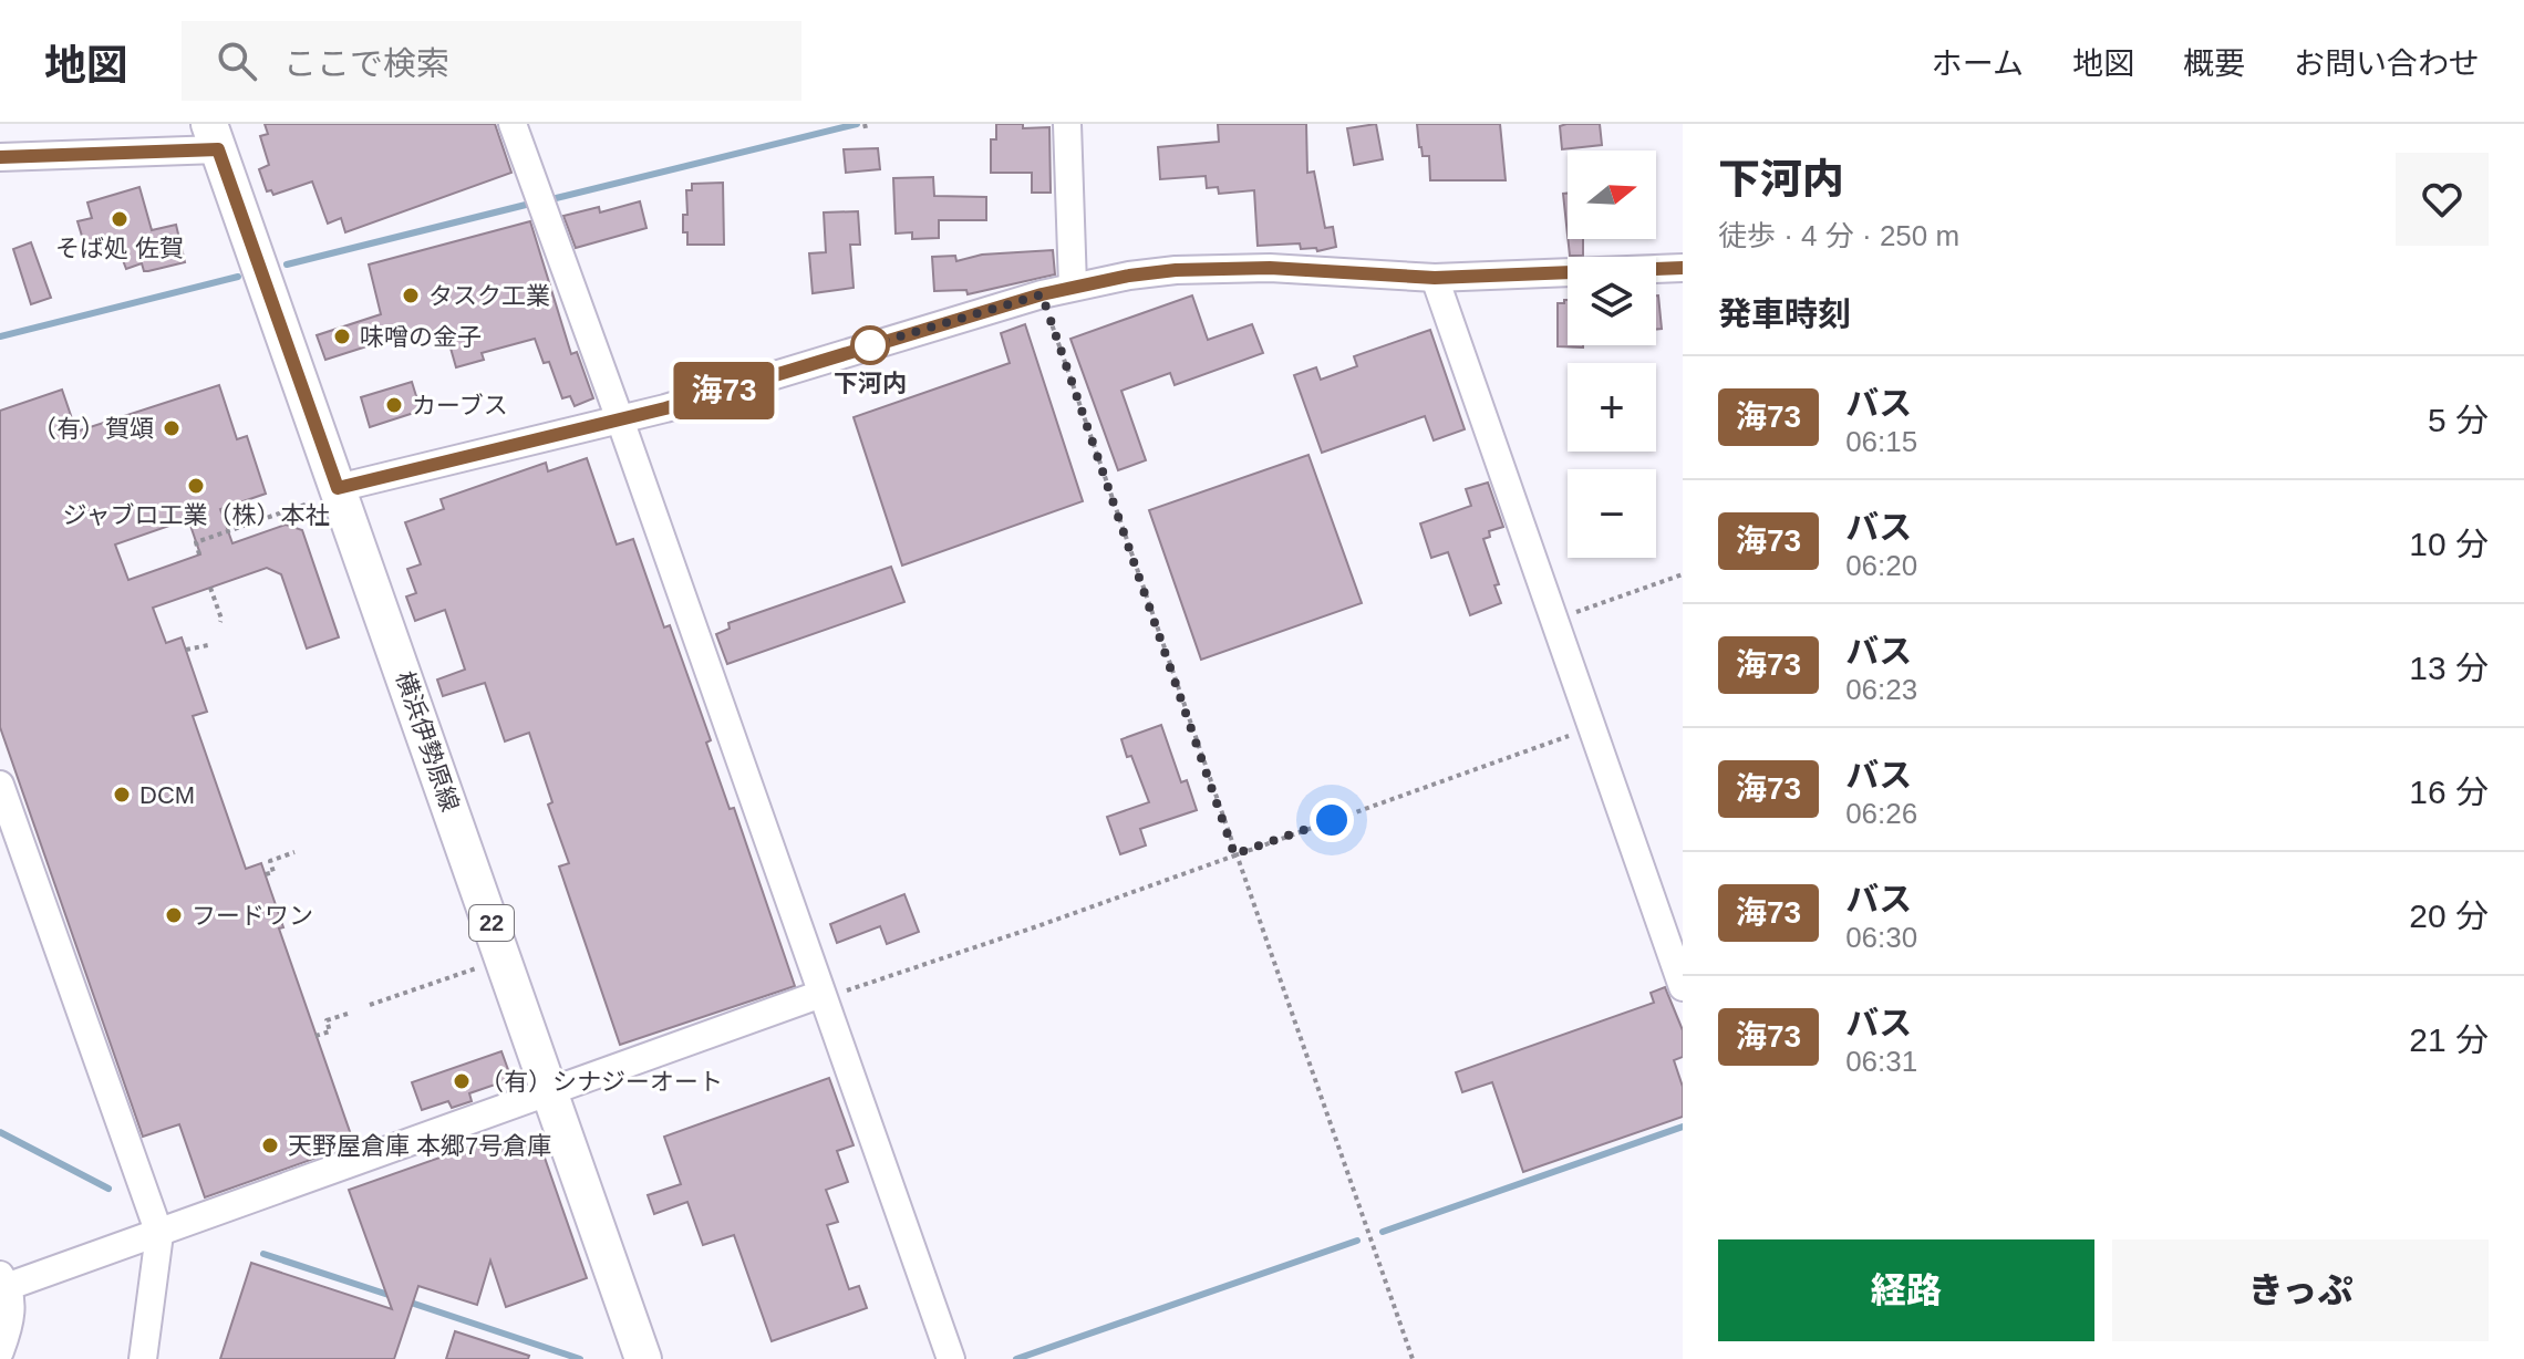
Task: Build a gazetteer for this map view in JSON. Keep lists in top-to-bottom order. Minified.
{"streets":{"main road":["横浜伊勢原線","22"]},"places":["そば処 佐賀","タスク工業","味噌の金子","下河内","カーブス","（有）賀頌","ジャブロ工業（株）本社","DCM","フードワン","（有）シナジーオート","天野屋倉庫 本郷7号倉庫"],"lines":["bus line 海73"],"north":"right","page":{"header":"地図","search":"ここで検索","nav":["ホーム","地図","概要","お問い合わせ"],"on_map":"海73","heading":[["下河内","徒歩 · 4 分 · 250 m"],"発車時刻"],"map_buttons":["+","−"],"list":[{"mark":"海73","name":"バス","note":"06:15","value":"5 分"},{"mark":"海73","name":"バス","note":"06:20","value":"10 分"},{"mark":"海73","name":"バス","note":"06:23","value":"13 分"},{"mark":"海73","name":"バス","note":"06:26","value":"16 分"},{"mark":"海73","name":"バス","note":"06:30","value":"20 分"},{"mark":"海73","name":"バス","note":"06:31","value":"21 分"}],"buttons":["経路","きっぷ"]}}
